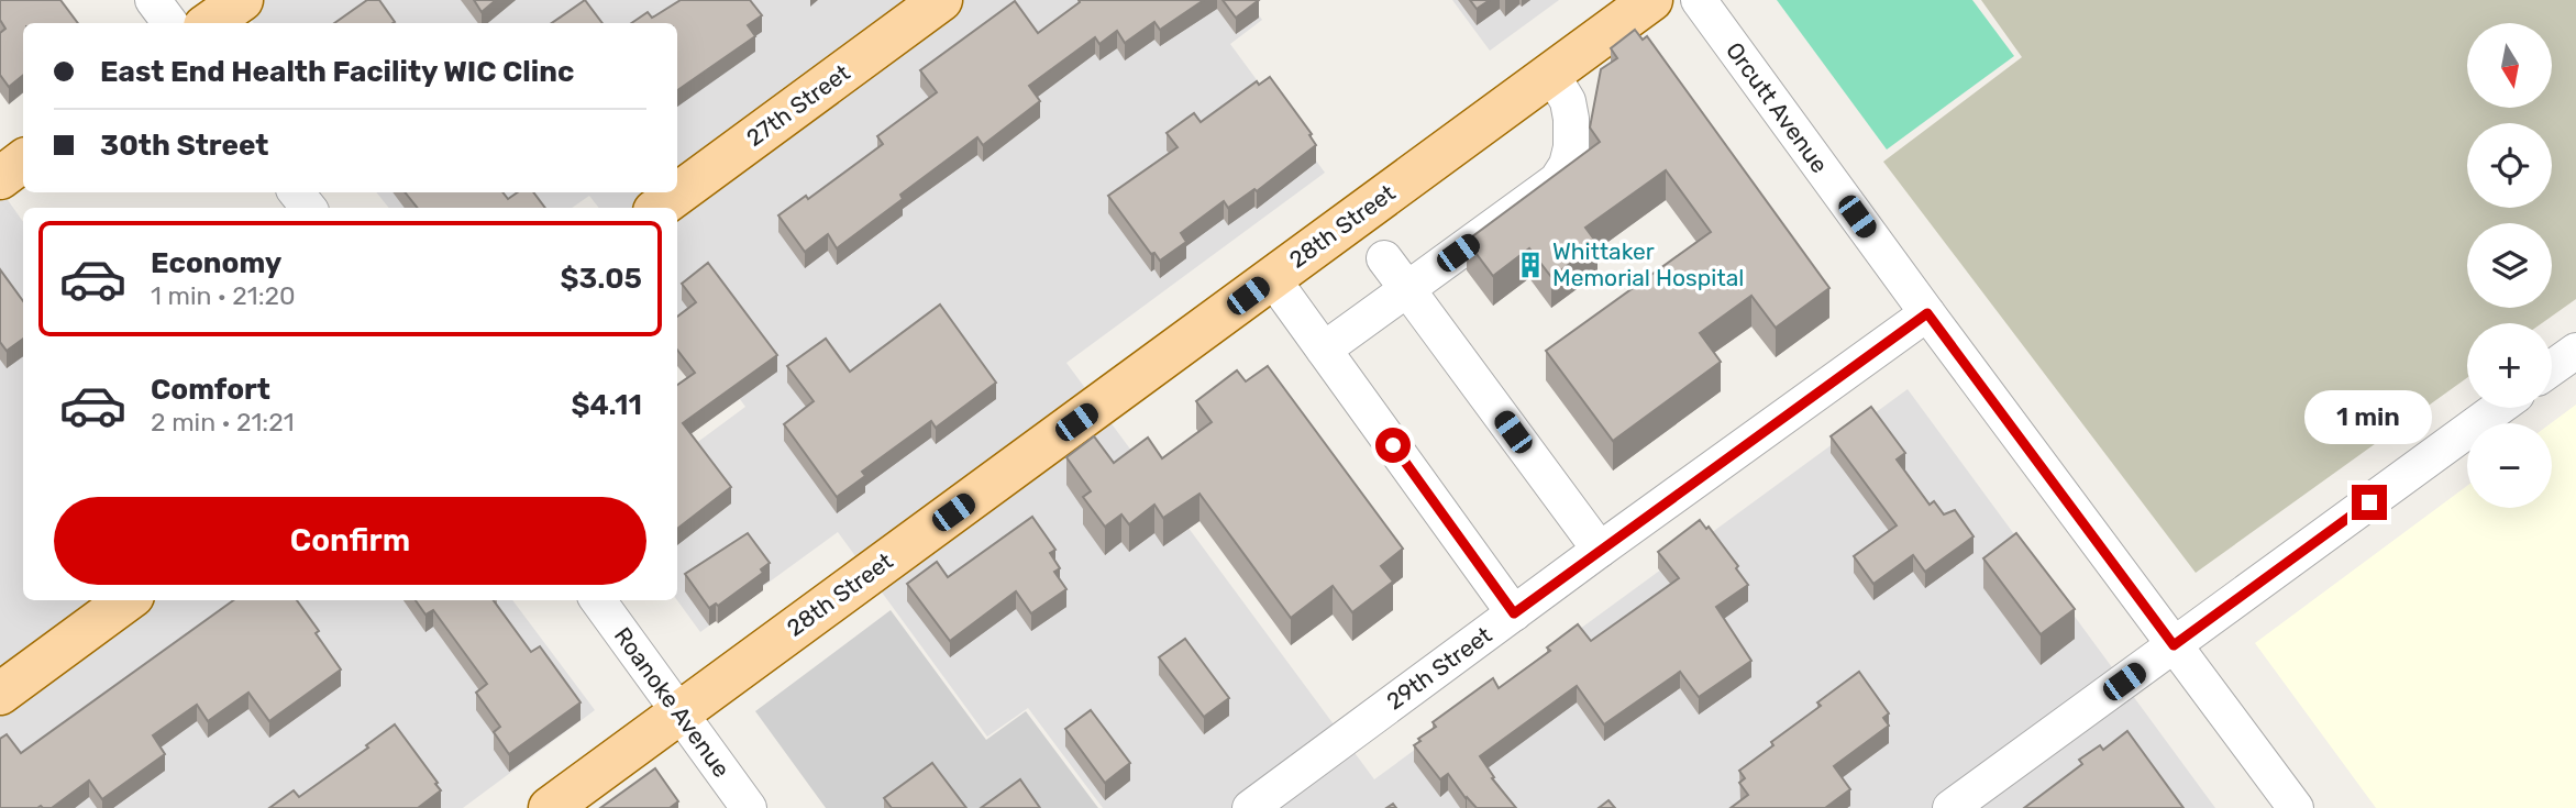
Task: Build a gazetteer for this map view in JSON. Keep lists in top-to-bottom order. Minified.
{"streets":{"main road":["27th Street","28th Street"],"street":["Orcutt Avenue","29th Street","Roanoke Avenue"]},"crossings":[["Orcutt Avenue","29th Street"],["28th Street","Roanoke Avenue"]],"places":{"building":["Whittaker Memorial Hospital"]},"north":"bottom","page":{"map_buttons":["+","−"],"banner":["East End Health Facility WIC Clinc","30th Street"],"list":[{"name":"Economy","note":"1 min · 21:20","value":"$3.05"},{"name":"Comfort","note":"2 min · 21:21","value":"$4.11"}],"bubble":"1 min","buttons":"Confirm"}}
